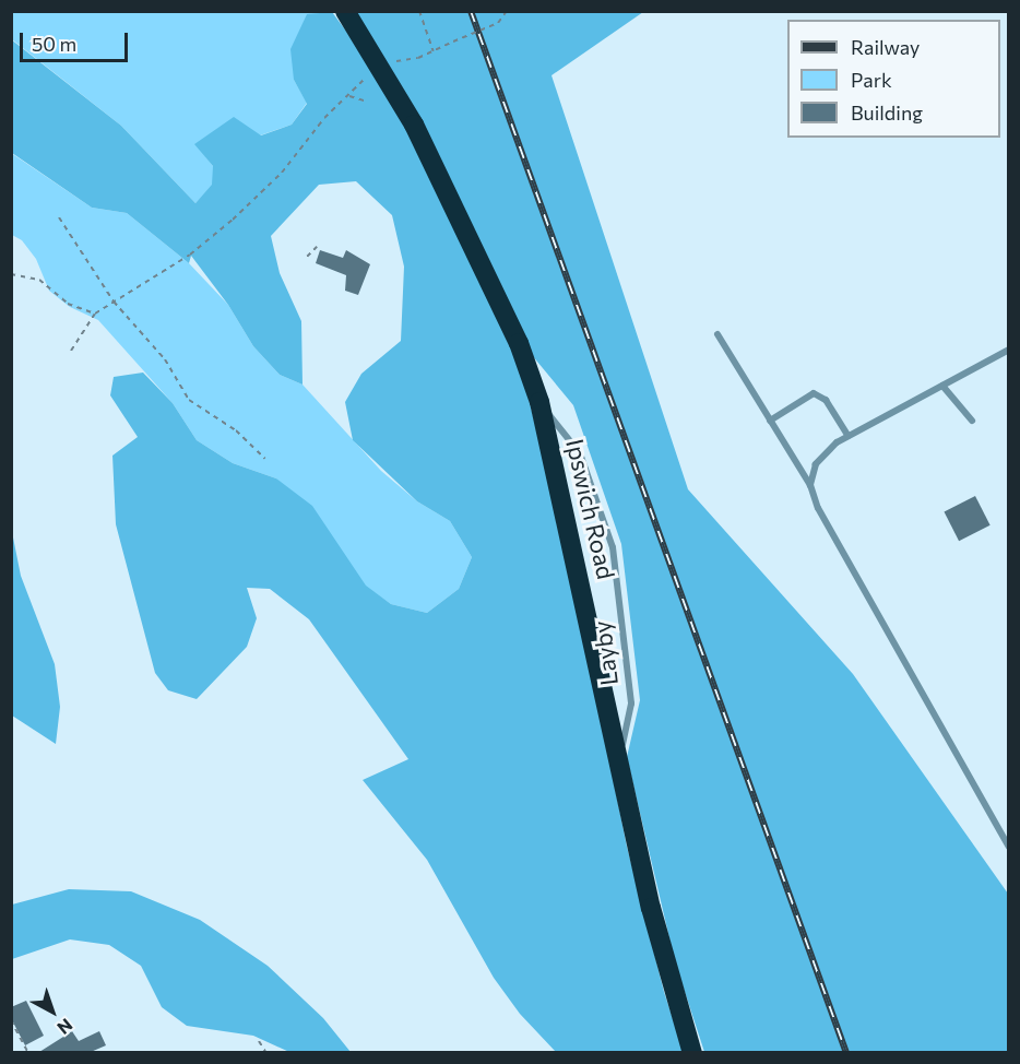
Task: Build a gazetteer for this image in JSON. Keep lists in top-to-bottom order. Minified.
{"streets":{"highway":["Ipswich Road"],"lane":["Layby"]},"crossings":[["Ipswich Road","Layby"]],"legend":["Railway","Park","Building"],"scale_bar":"50 m","north":"bottom right"}
